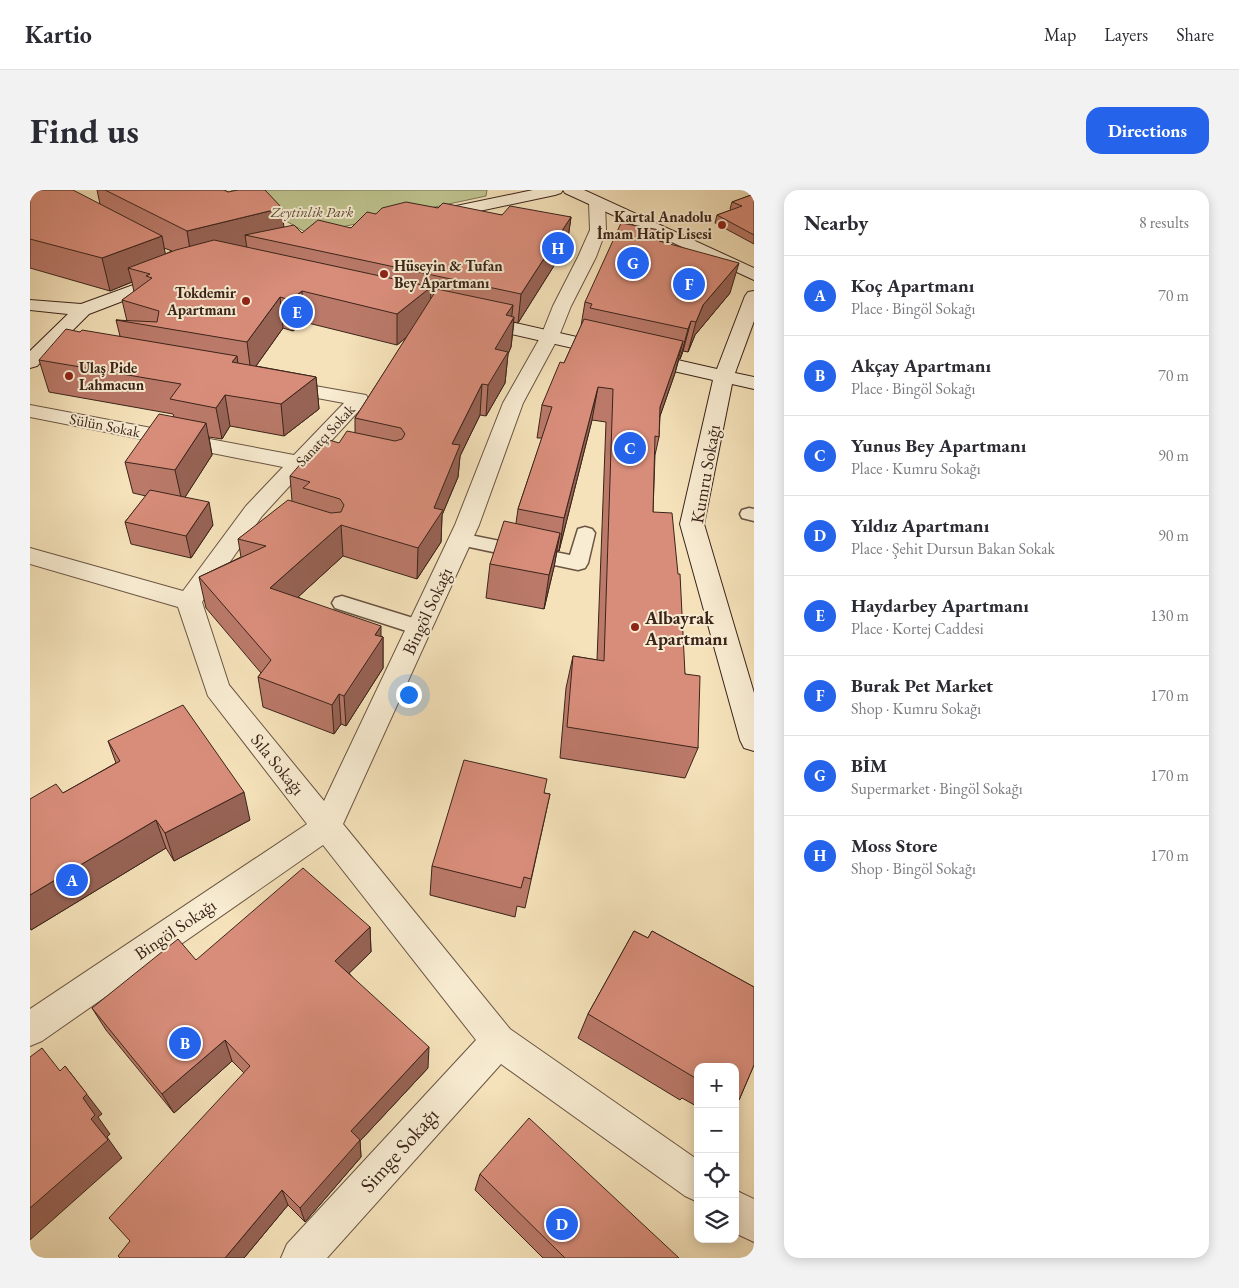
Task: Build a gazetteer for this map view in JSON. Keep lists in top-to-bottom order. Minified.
{"streets":{"street":["Sülün Sokak","Sanatçı Sokak","Kumru Sokağı","Bingöl Sokağı","Sıla Sokağı","Simge Sokağı"]},"crossings":[["Sülün Sokak","Sanatçı Sokak"],["Sanatçı Sokak","Sıla Sokağı"],["Bingöl Sokağı","Sıla Sokağı"],["Sıla Sokağı","Simge Sokağı"]],"parks":["Zeytinlik Park"],"places":["Kartal Anadolu İmam Hatip Lisesi","Hüseyin & Tufan Bey Apartmanı","Tokdemir Apartmanı","Ulaş Pide Lahmacun","Albayrak Apartmanı"],"page":{"header":"Kartio","nav":["Map","Layers","Share"],"buttons":"Directions","title":"Find us","heading":["Nearby","8 results"],"pins":["H","G","F","E","C","A","B","D"],"list":[{"mark":"A","name":"Koç Apartmanı","note":"Place · Bingöl Sokağı","value":"70 m"},{"mark":"B","name":"Akçay Apartmanı","note":"Place · Bingöl Sokağı","value":"70 m"},{"mark":"C","name":"Yunus Bey Apartmanı","note":"Place · Kumru Sokağı","value":"90 m"},{"mark":"D","name":"Yıldız Apartmanı","note":"Place · Şehit Dursun Bakan Sokak","value":"90 m"},{"mark":"E","name":"Haydarbey Apartmanı","note":"Place · Kortej Caddesi","value":"130 m"},{"mark":"F","name":"Burak Pet Market","note":"Shop · Kumru Sokağı","value":"170 m"},{"mark":"G","name":"BİM","note":"Supermarket · Bingöl Sokağı","value":"170 m"},{"mark":"H","name":"Moss Store","note":"Shop · Bingöl Sokağı","value":"170 m"}],"map_buttons":["+","−"]}}
